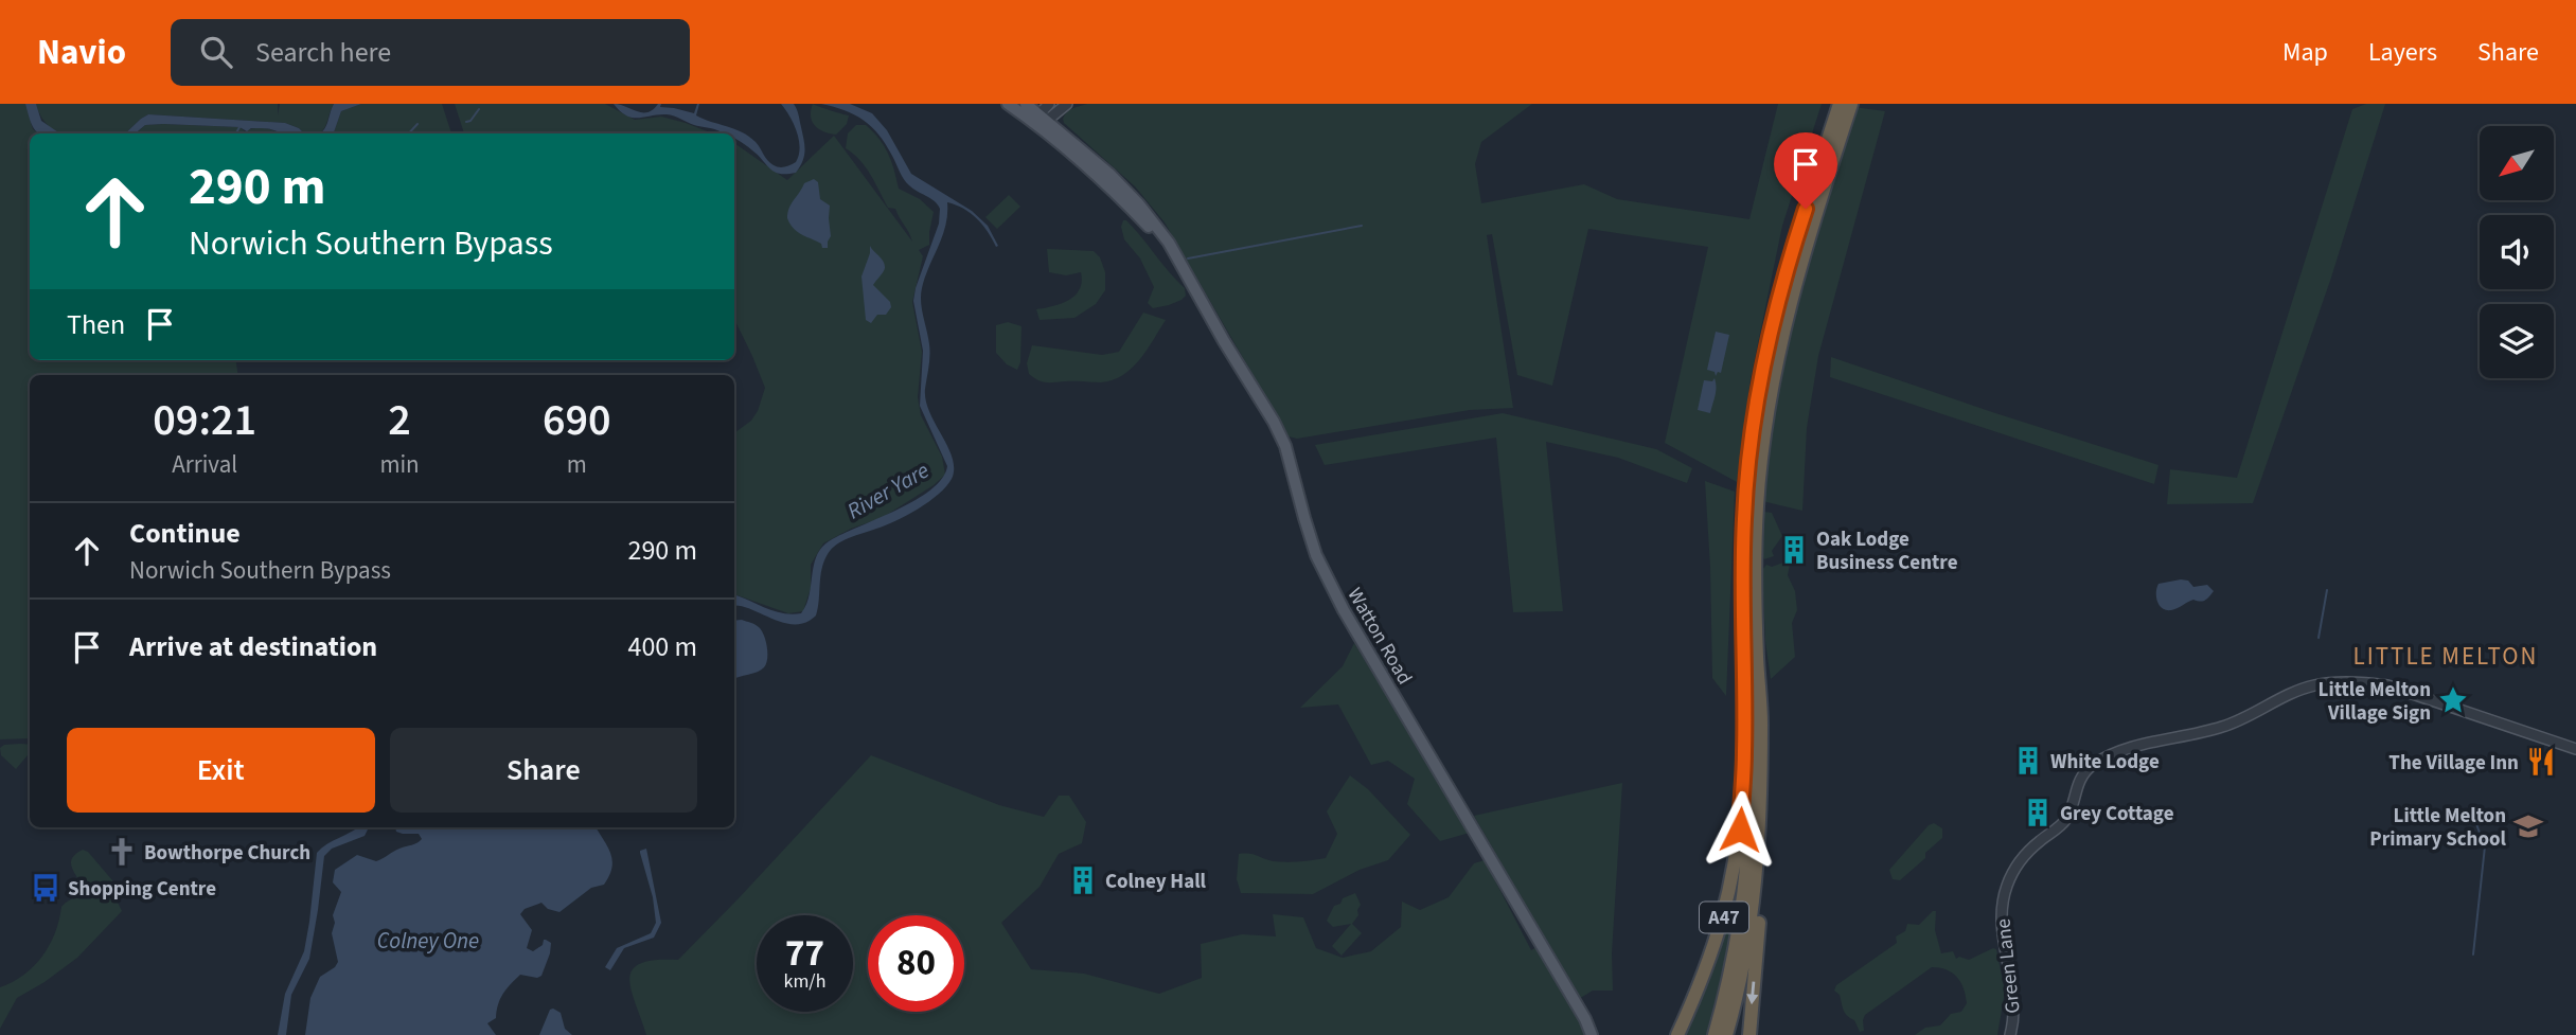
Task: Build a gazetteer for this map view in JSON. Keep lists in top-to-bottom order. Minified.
{"streets":{"highway":["A47"],"main road":["Watton Road"],"street":["Green Lane"]},"districts":["LITTLE MELTON"],"water":["River Yare","Colney One"],"places":{"building":["Oak Lodge Business Centre","White Lodge","Grey Cottage","Colney Hall"],"place":["Little Melton Village Sign"],"restaurant":["The Village Inn"],"school or university":["Little Melton Primary School"],"church":["Bowthorpe Church"],"bus stop":["Shopping Centre"]},"north":"bottom left","page":{"header":"Navio","search":"Search here","nav":["Map","Layers","Share"],"turn":["290 m","Norwich Southern Bypass"],"then":"Then","eta":["09:21","Arrival","2","min","690","m"],"list":[{"name":"Continue","note":"Norwich Southern Bypass","value":"290 m"},{"name":"Arrive at destination","value":"400 m"}],"buttons":["Exit","Share"],"speed":"77 km/h","limit":"80"}}
